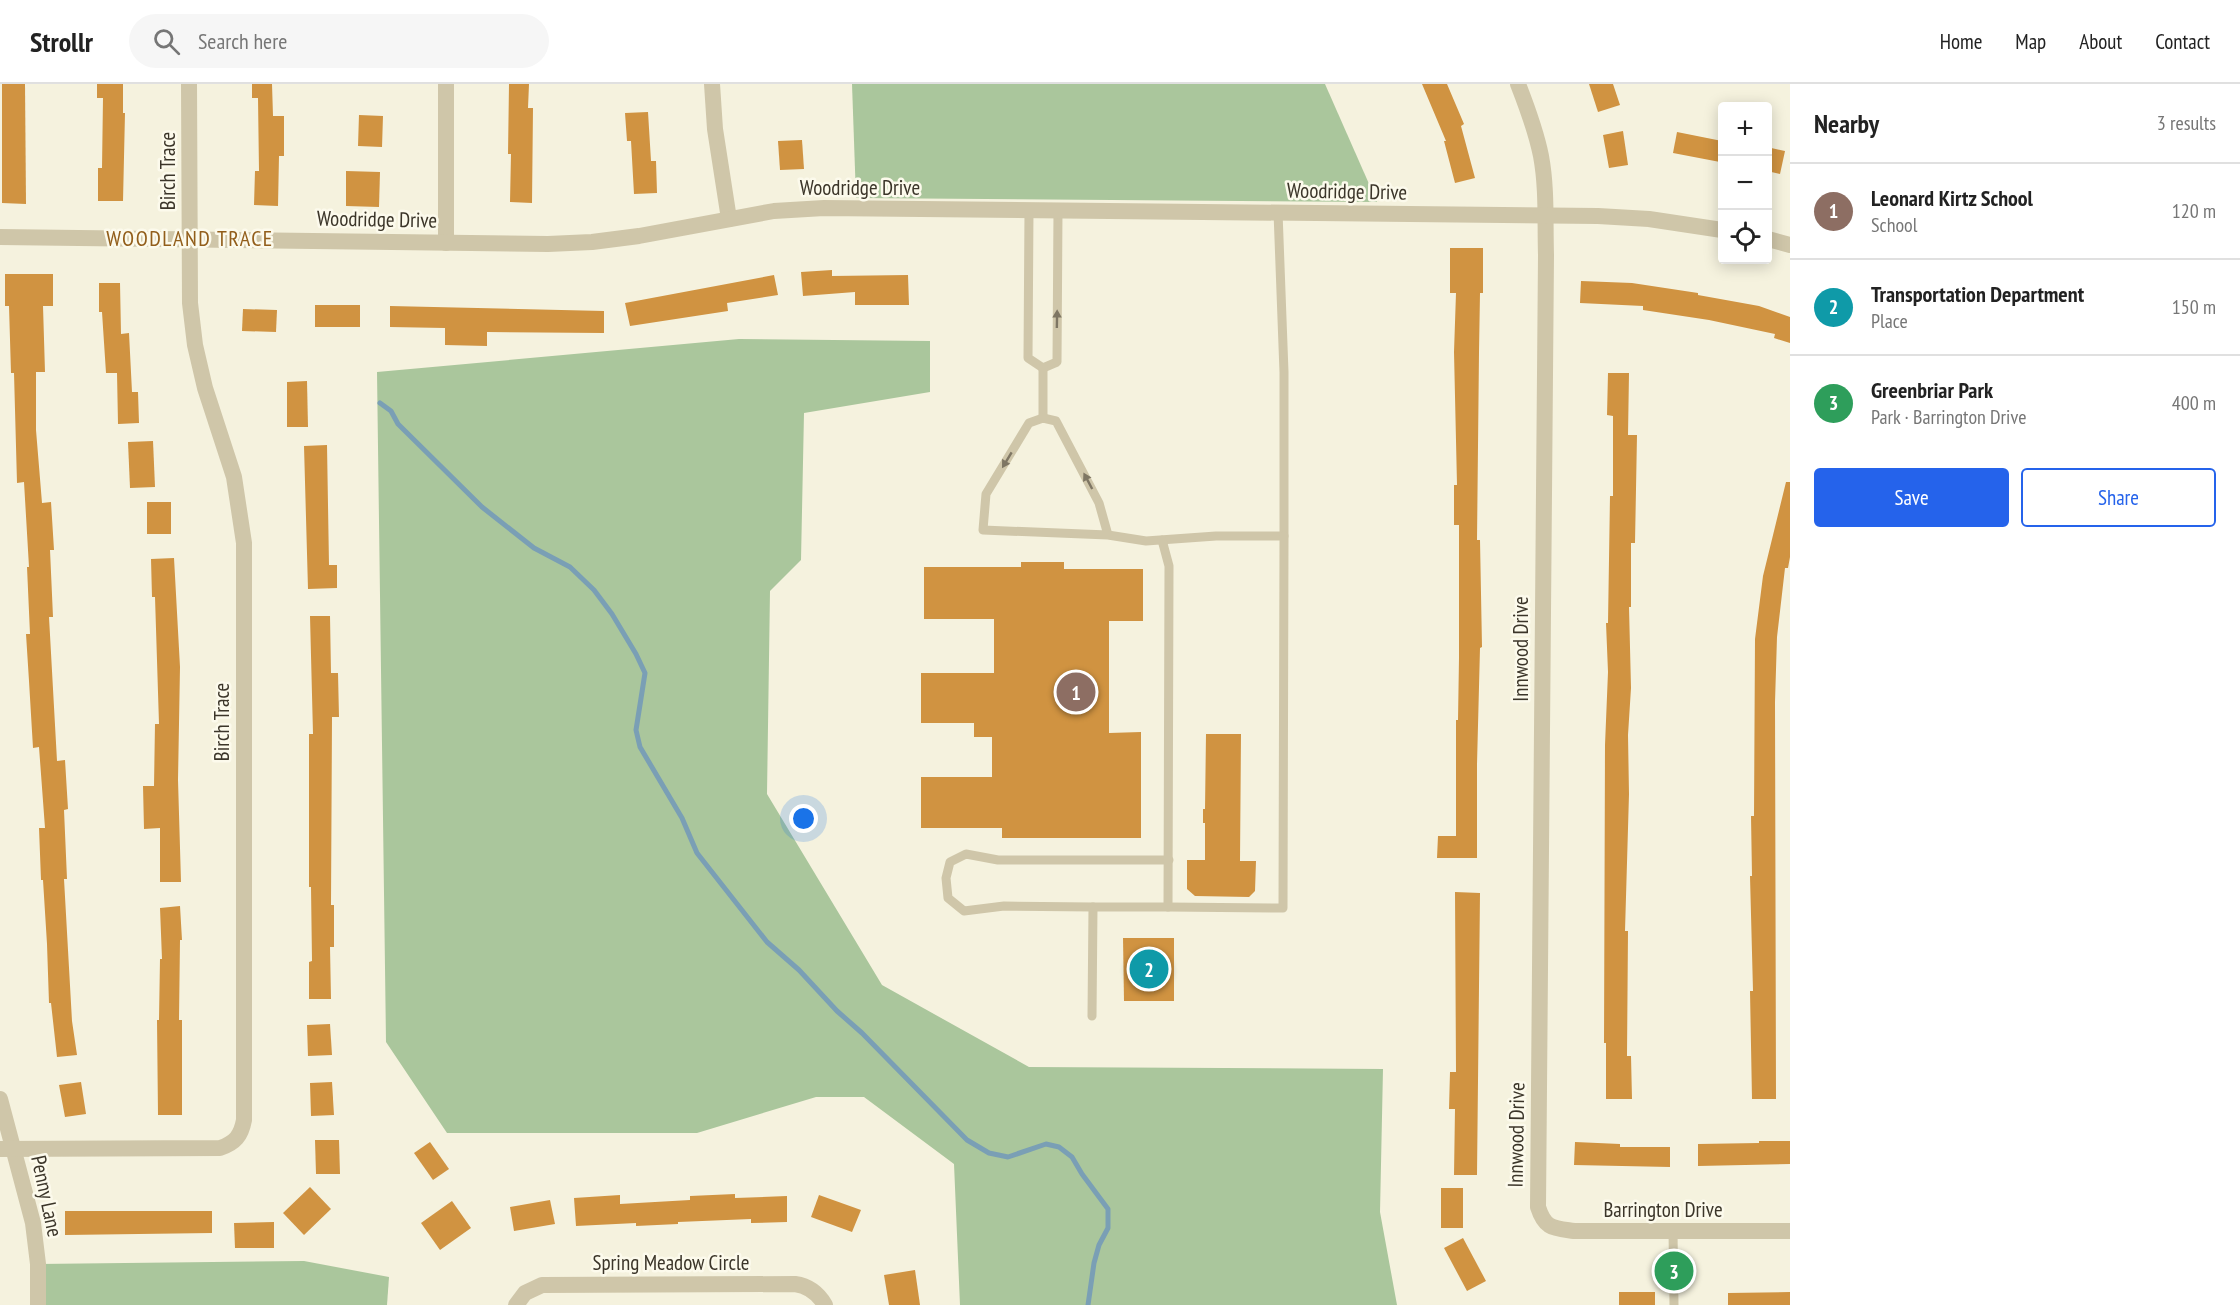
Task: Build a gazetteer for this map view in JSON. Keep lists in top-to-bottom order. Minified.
{"streets":{"street":["Birch Trace","Woodridge Drive","Innwood Drive","Penny Lane","Barrington Drive","Spring Meadow Circle"]},"crossings":[["Birch Trace","Woodridge Drive"],["Birch Trace","Penny Lane"],["Woodridge Drive","Innwood Drive"],["Innwood Drive","Barrington Drive"]],"districts":["WOODLAND TRACE"],"page":{"header":"Strollr","search":"Search here","nav":["Home","Map","About","Contact"],"heading":["Nearby","3 results"],"map_buttons":["+","−"],"list":[{"mark":"1","name":"Leonard Kirtz School","note":"School","value":"120 m"},{"mark":"2","name":"Transportation Department","note":"Place","value":"150 m"},{"mark":"3","name":"Greenbriar Park","note":"Park · Barrington Drive","value":"400 m"}],"buttons":["Save","Share"],"pins":["1","2","3"]}}
